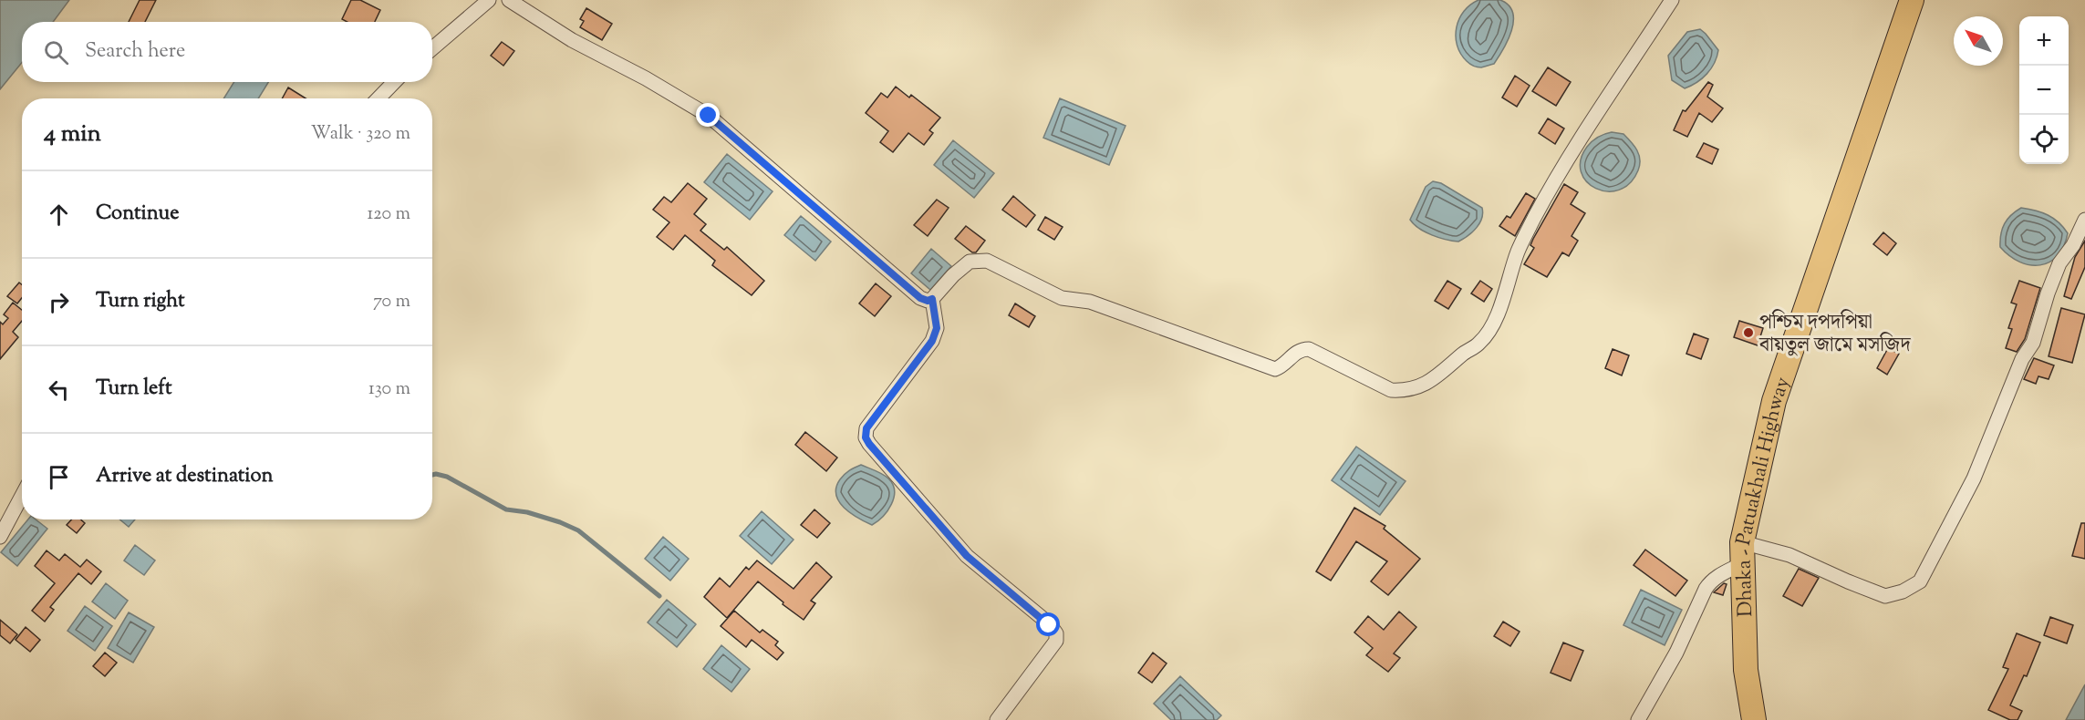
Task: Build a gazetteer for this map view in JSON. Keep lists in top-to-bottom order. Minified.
{"streets":{"highway":["Dhaka - Patuakhali Highway"]},"places":["পশ্চিম দপদপিয়া বায়তুল জামে মসজিদ"],"north":"top left","page":{"map_buttons":["+","−"],"search":"Search here","heading":["4 min","Walk · 320 m"],"list":[["Continue","120 m"],["Turn right","70 m"],["Turn left","130 m"],"Arrive at destination"]}}
